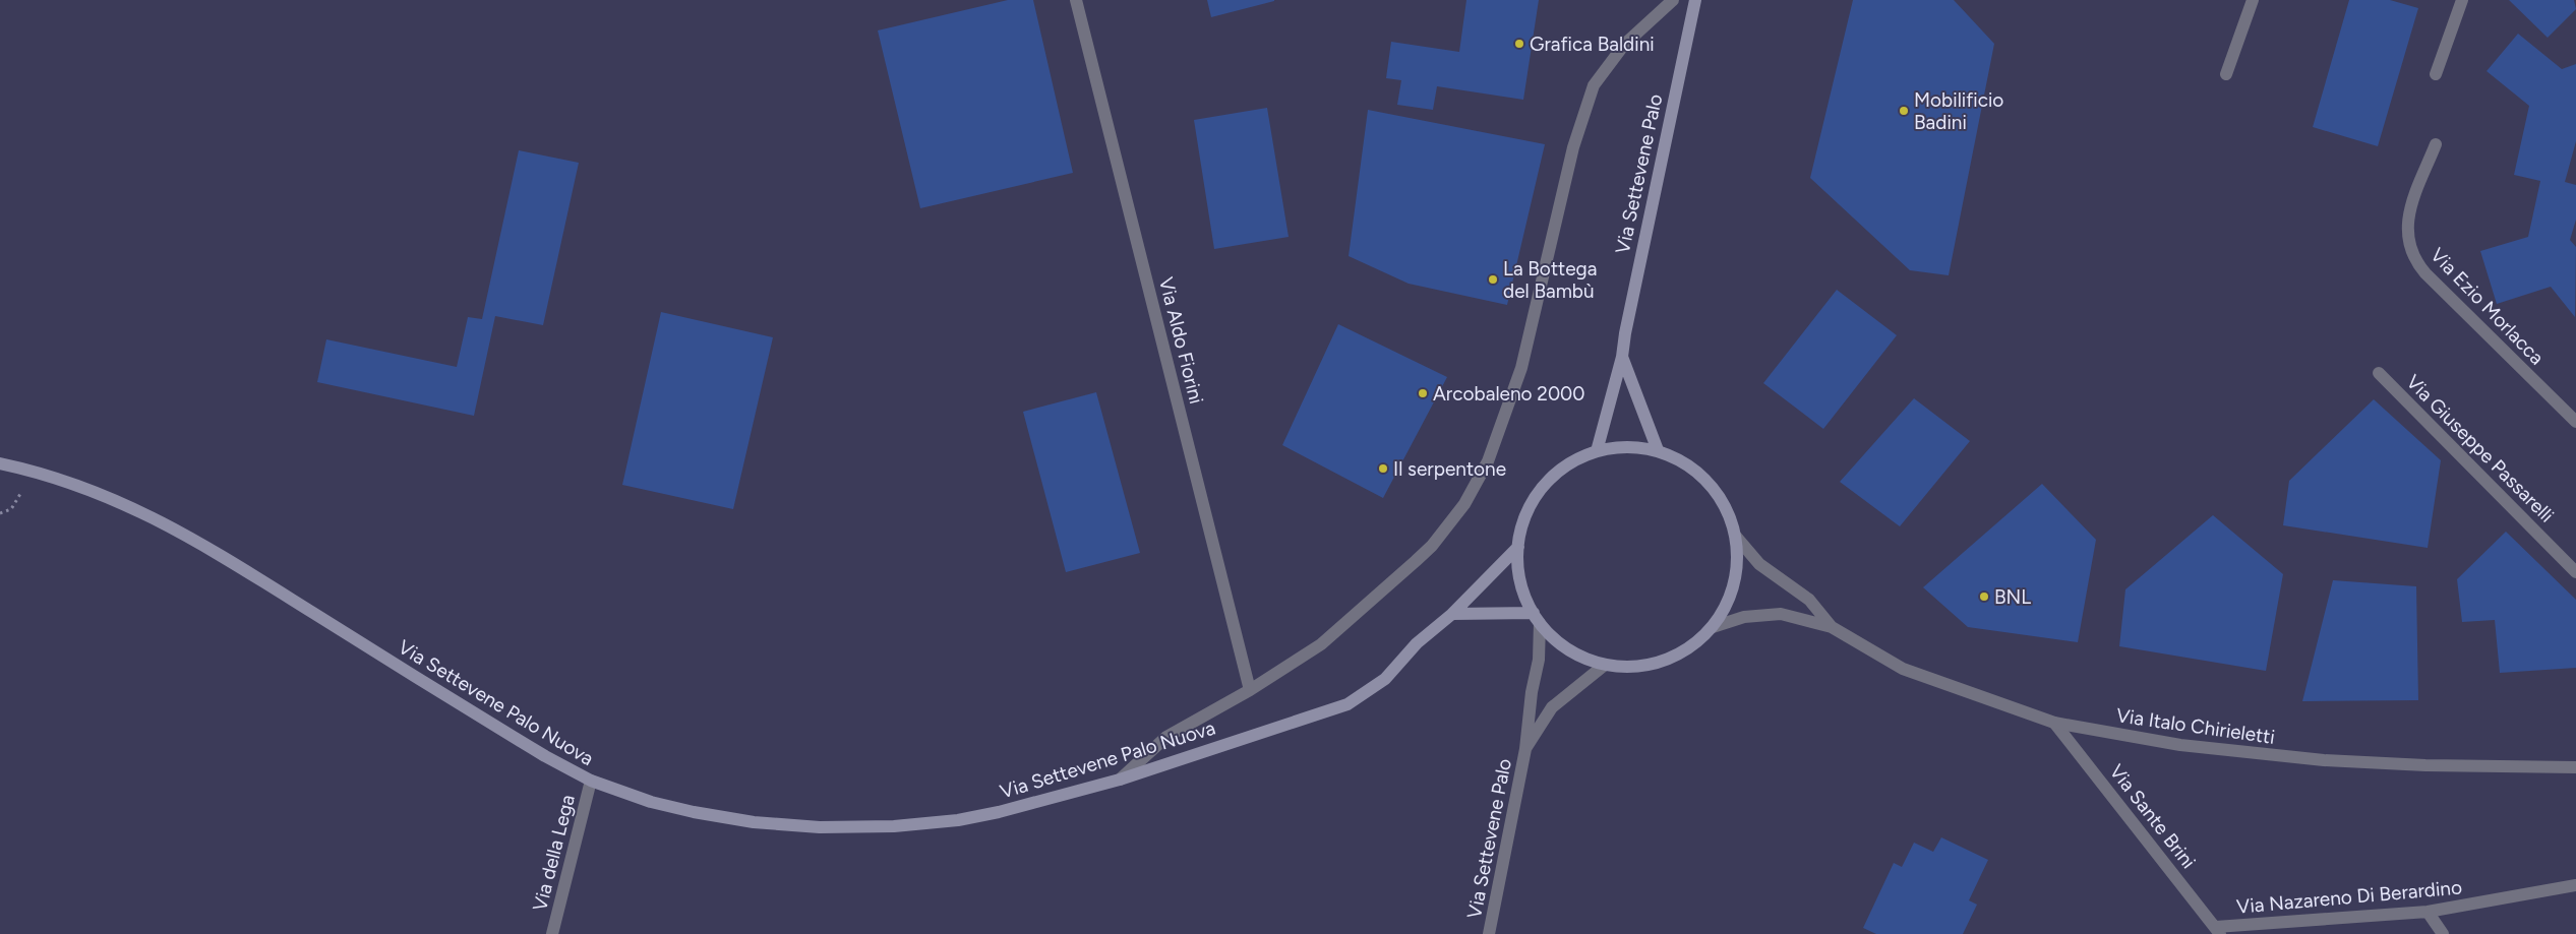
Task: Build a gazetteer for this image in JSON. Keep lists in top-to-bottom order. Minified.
{"streets":{"main road":["Via Settevene Palo","Via Settevene Palo Nuova"],"street":["Via Ezio Morlacca","Via Aldo Fiorini","Via Giuseppe Passarelli","Via Italo Chirieletti","Via Sante Brini","Via della Lega","Via Nazareno Di Berardino"]},"crossings":[["Via Settevene Palo Nuova","Via della Lega"],["Via Italo Chirieletti","Via Sante Brini"],["Via Sante Brini","Via Nazareno Di Berardino"]],"places":["Grafica Baldini","Mobilificio Badini","La Bottega del Bambù","Arcobaleno 2000","Il serpentone","BNL"]}
